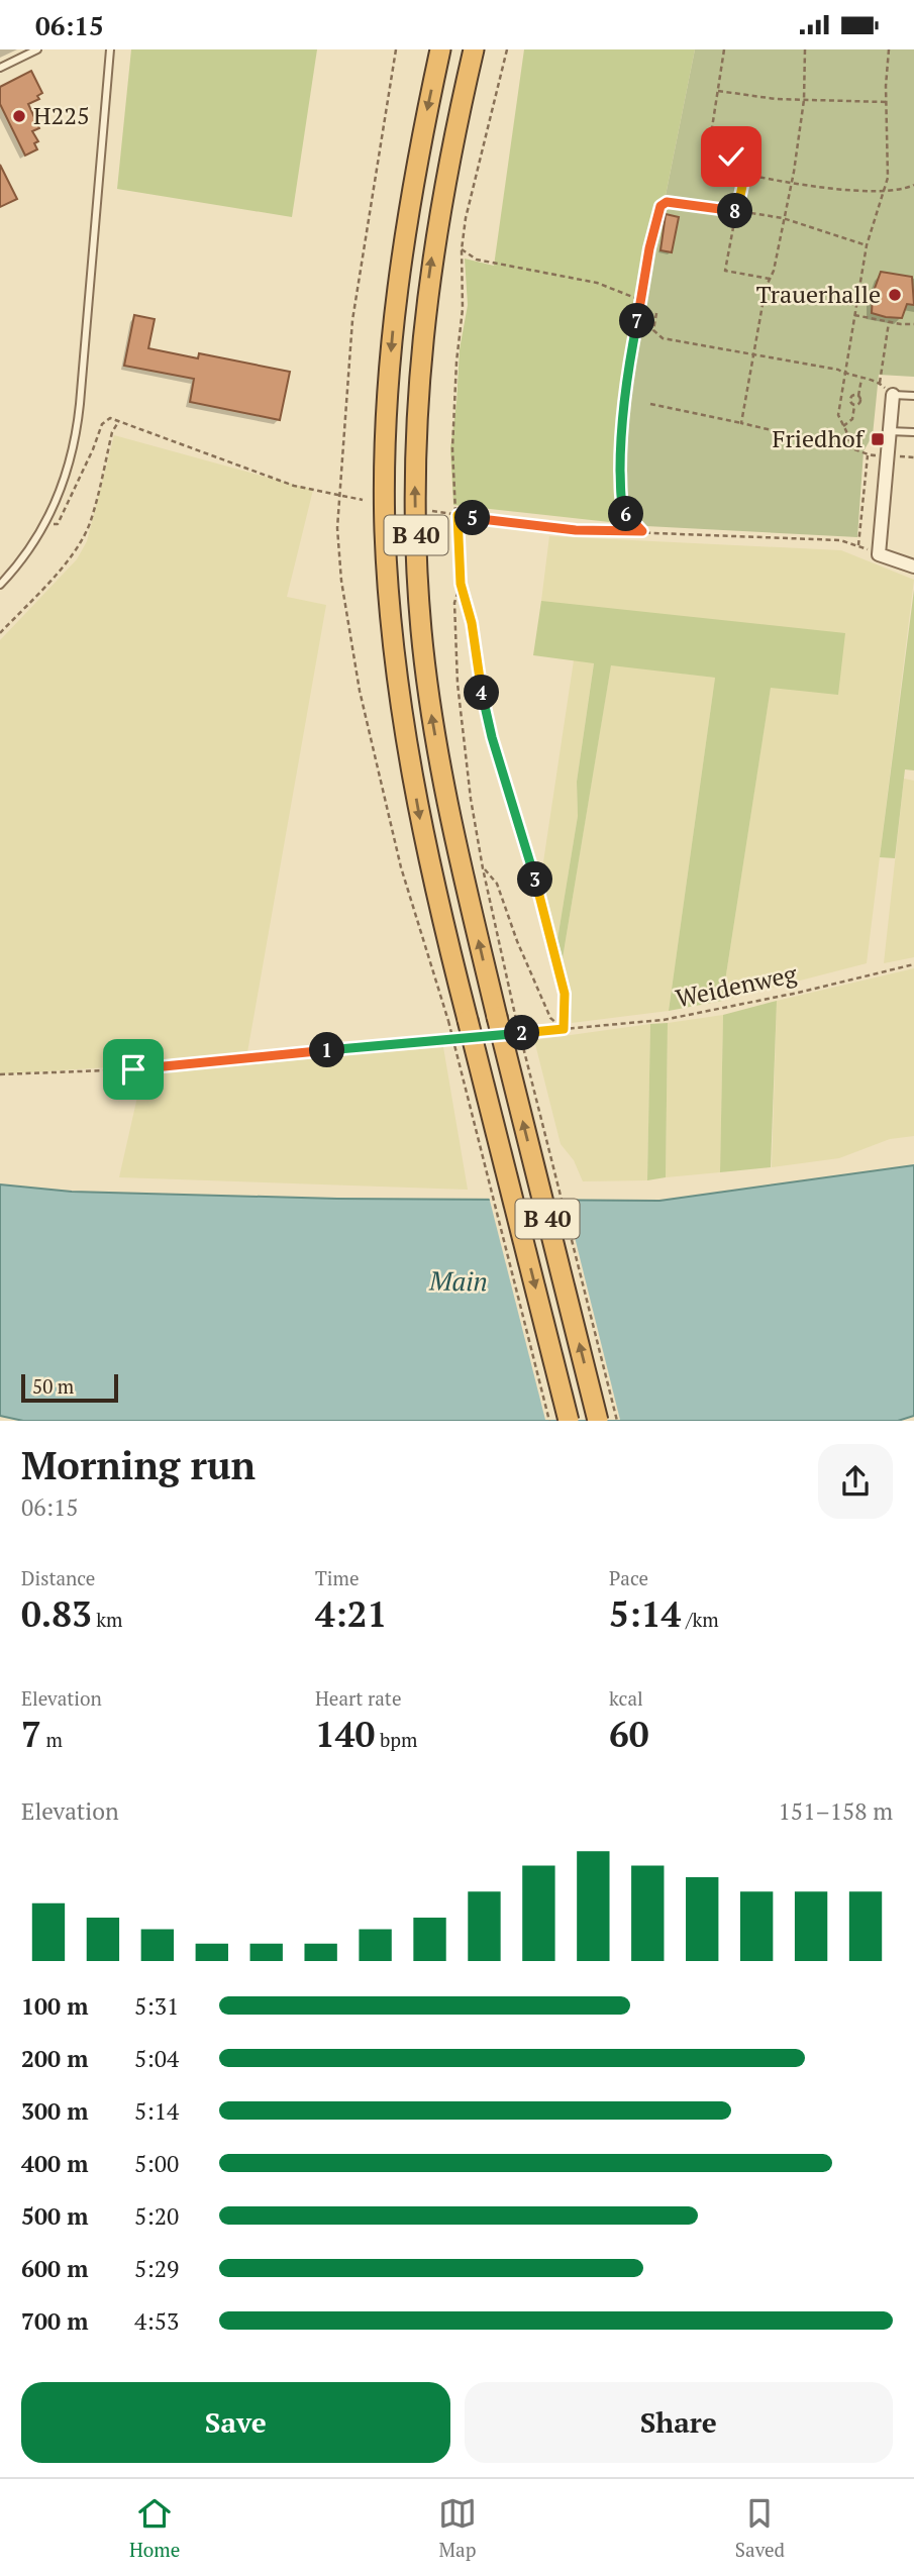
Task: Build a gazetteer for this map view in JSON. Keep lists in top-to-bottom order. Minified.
{"streets":{"highway":["B 40"],"path":["Weidenweg"]},"water":["Main"],"places":{"other":["H225","Trauerhalle"],"transit":["Friedhof"]},"scale_bar":"50 m","page":{"status":"06:15","pins":["8","7","6","5","4","3","2","1"],"scale":"50 m","heading":["Morning run","06:15"],"stats":[["Distance","0.83 km"],["Time","4:21"],["Pace","5:14 /km"],["Elevation","7 m"],["Heart rate","140 bpm"],["kcal","60"]],"chart":["Elevation","151–158 m"],"list":[{"name":"100 m","note":"5:31"},{"name":"200 m","note":"5:04"},{"name":"300 m","note":"5:14"},{"name":"400 m","note":"5:00"},{"name":"500 m","note":"5:20"},{"name":"600 m","note":"5:29"},{"name":"700 m","note":"4:53"}],"buttons":["Save","Share"],"tabs":["Home","Map","Saved"]}}
